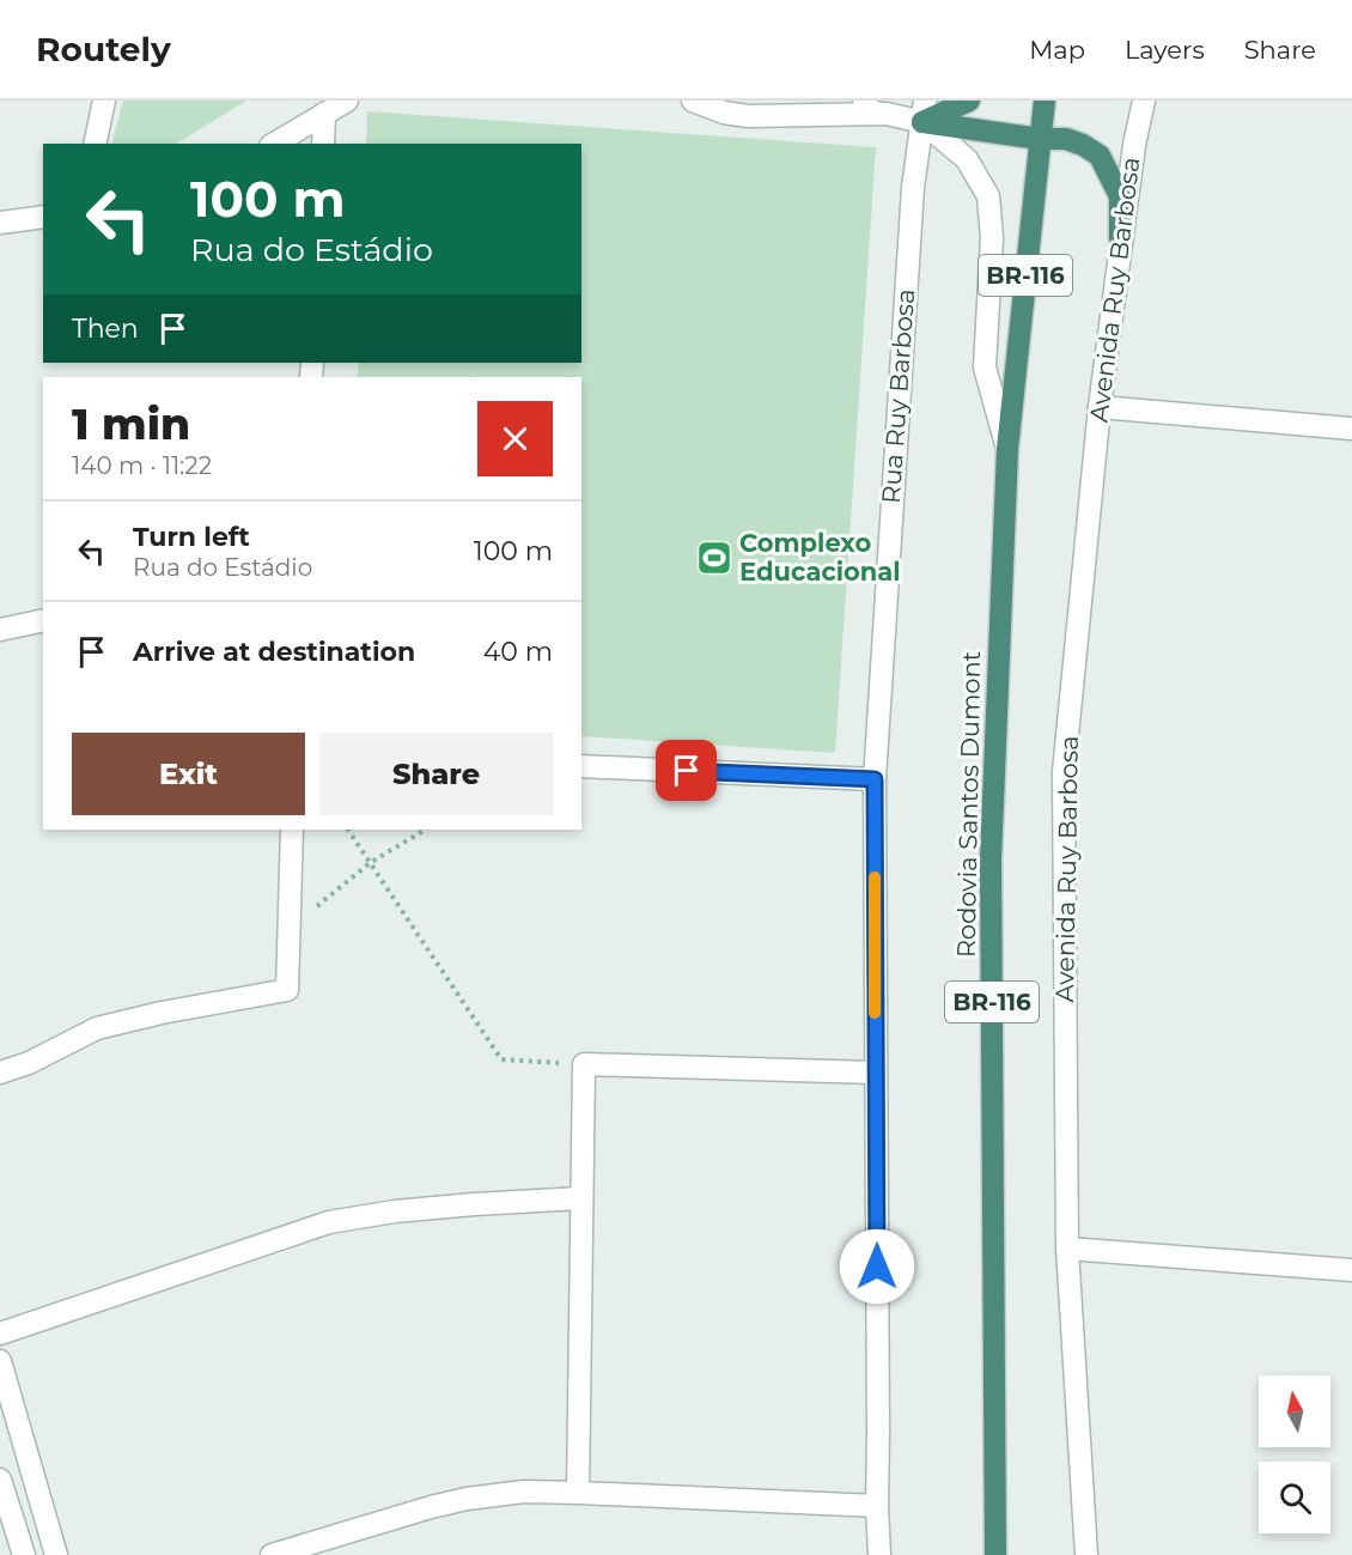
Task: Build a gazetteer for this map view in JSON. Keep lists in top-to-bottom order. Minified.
{"streets":{"highway":["BR-116","Rodovia Santos Dumont"],"street":["Avenida Ruy Barbosa","Rua Ruy Barbosa"]},"places":{"sports":["Complexo Educacional"]},"north":"top","page":{"header":"Routely","nav":["Map","Layers","Share"],"turn":["100 m","Rua do Estádio"],"then":"Then","heading":["1 min","140 m · 11:22"],"list":[{"name":"Turn left","note":"Rua do Estádio","value":"100 m"},{"name":"Arrive at destination","value":"40 m"}],"buttons":["Exit","Share"]}}
